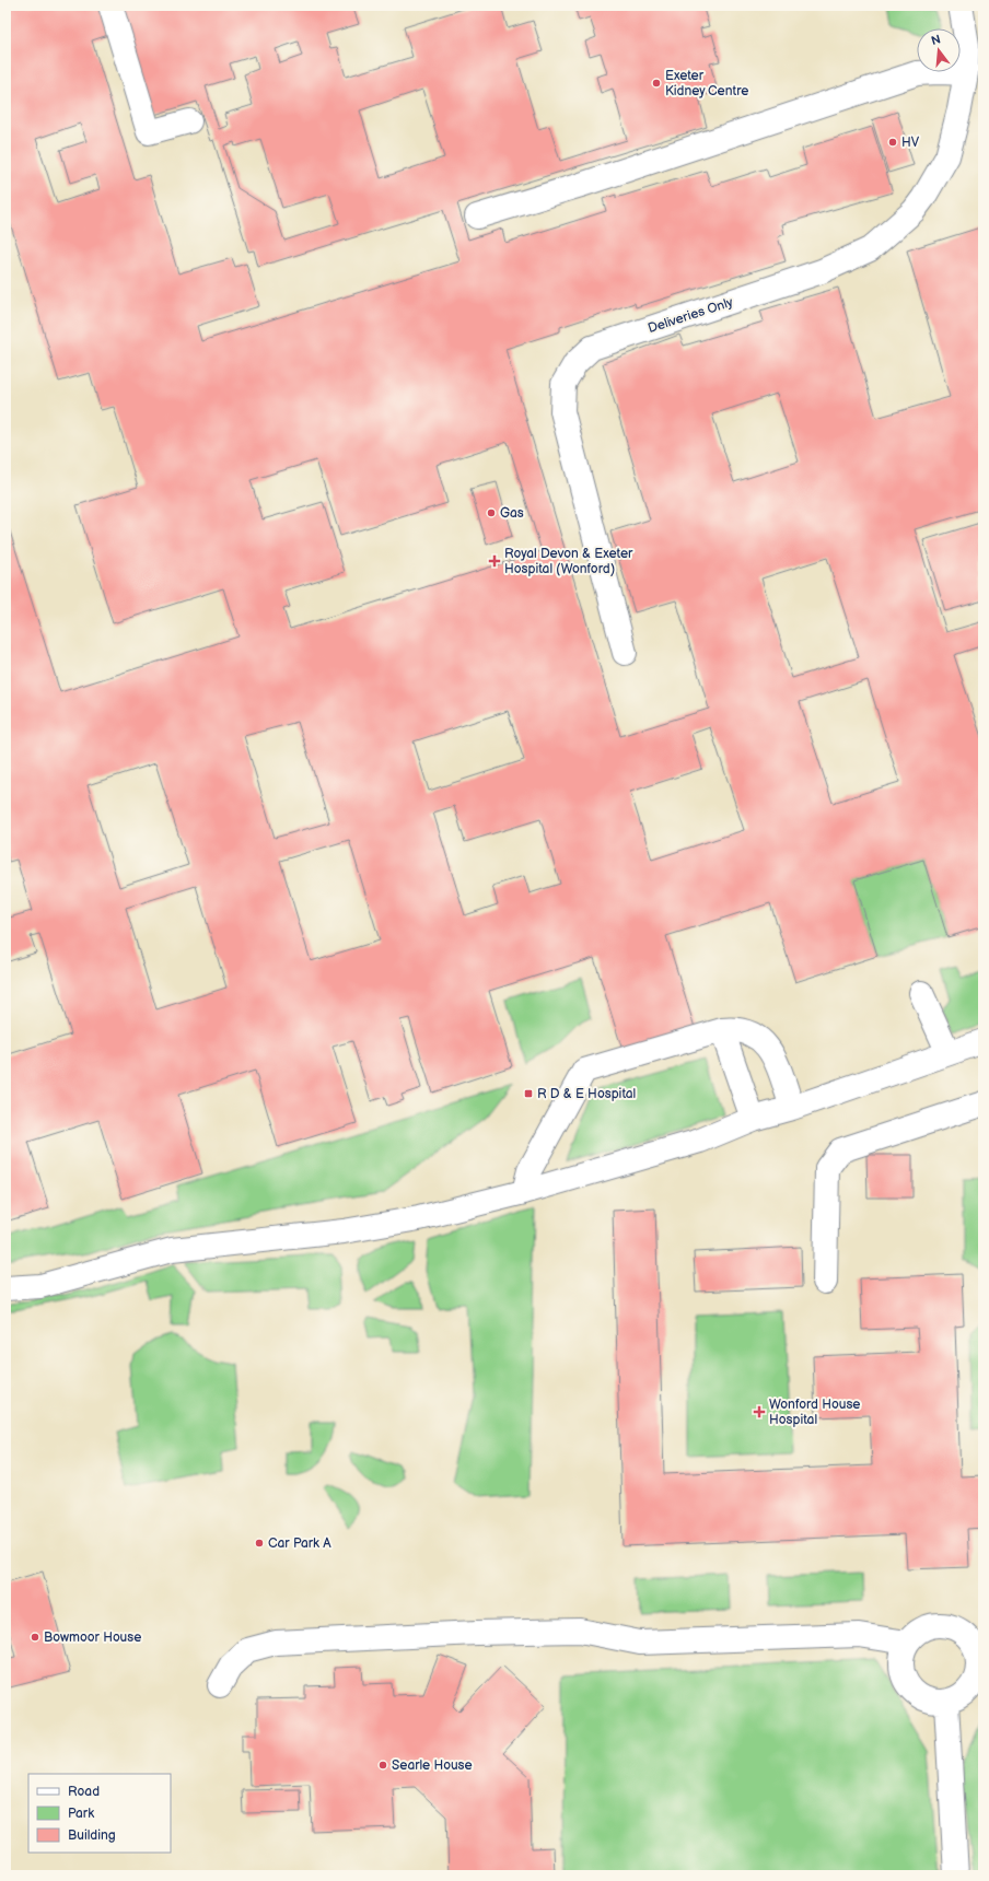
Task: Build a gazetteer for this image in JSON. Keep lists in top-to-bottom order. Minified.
{"streets":{"street":["Deliveries Only"]},"places":{"other":["Exeter Kidney Centre","HV","Gas","Car Park A","Bowmoor House","Searle House"],"health":["Royal Devon & Exeter Hospital (Wonford)","Wonford House Hospital"],"transit":["R D & E Hospital"]},"legend":["Road","Park","Building"],"north":"top"}
